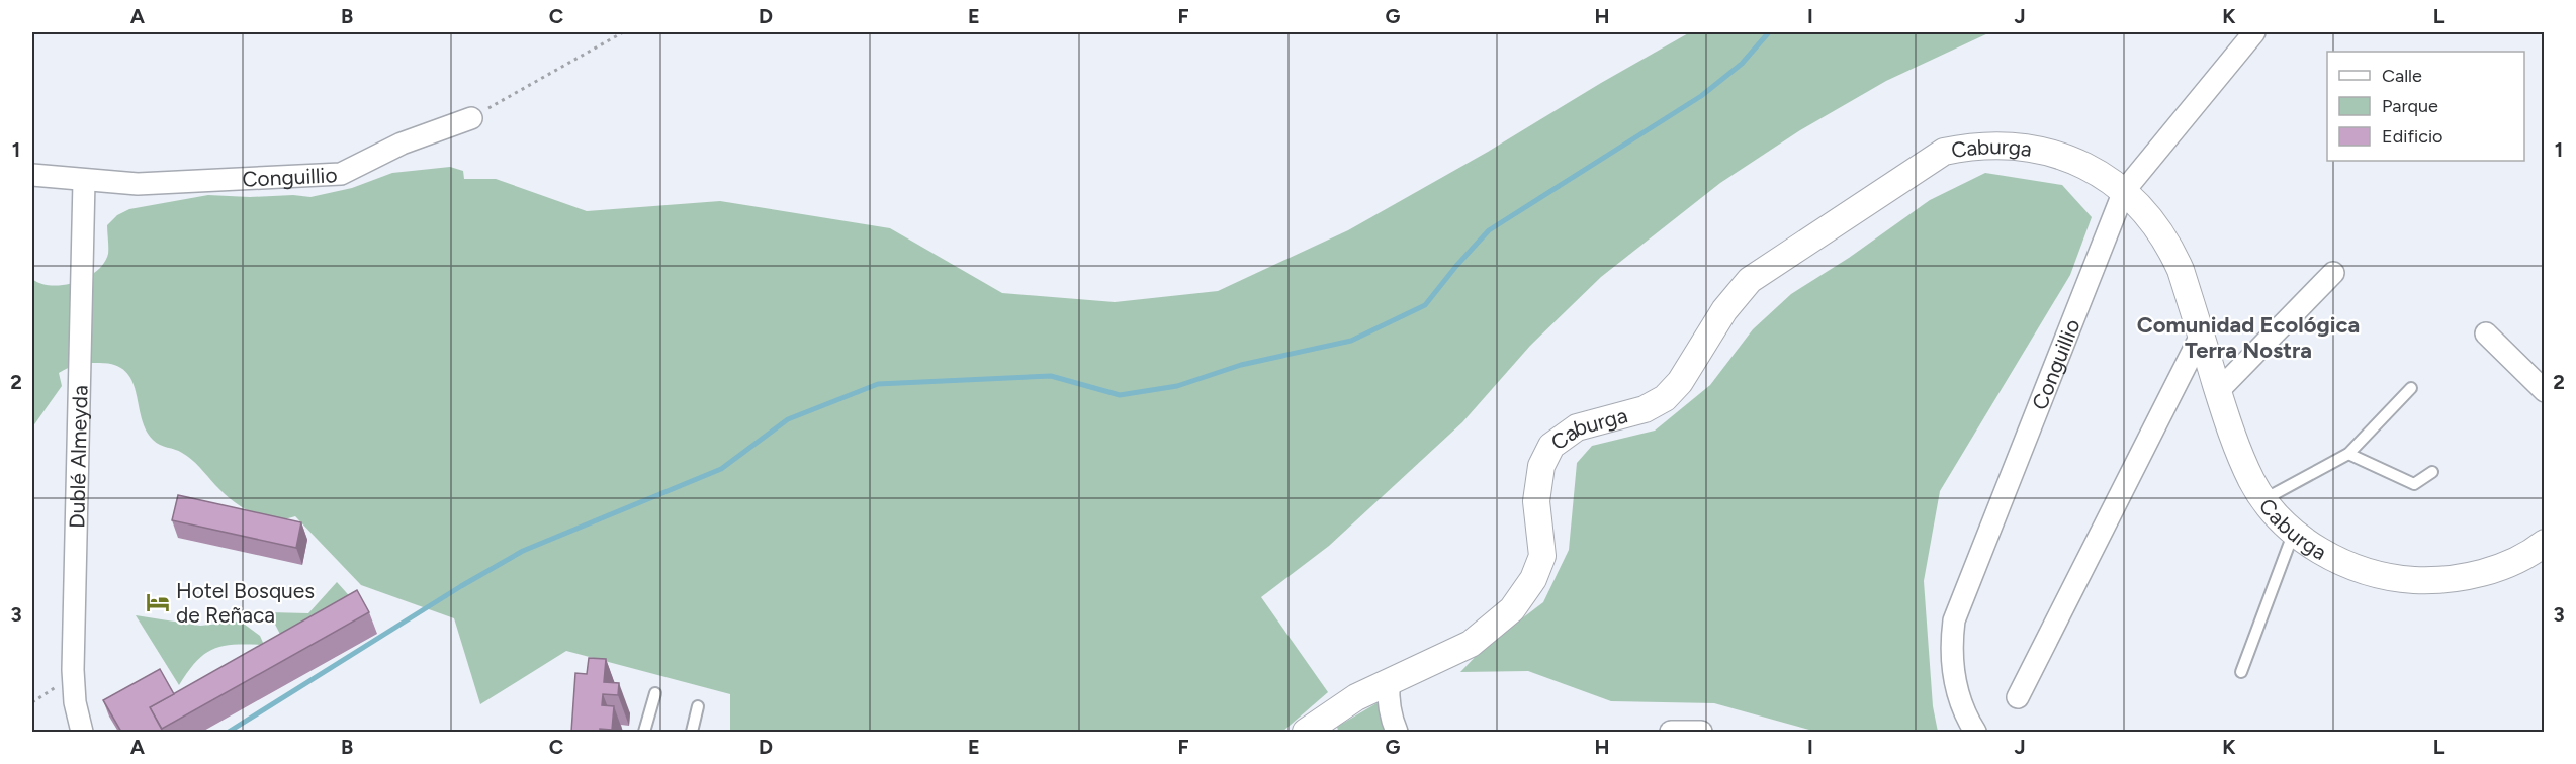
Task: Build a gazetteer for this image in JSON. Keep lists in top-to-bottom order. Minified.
{"streets":{"street":["Caburga","Conguillio","Dublé Almeyda"]},"crossings":[["Caburga","Conguillio"],["Conguillio","Dublé Almeyda"]],"districts":["Comunidad Ecológica Terra Nostra"],"places":{"hotel":["Hotel Bosques de Reñaca"]},"legend":["Calle","Parque","Edificio"],"grid":{"columns":["A","B","C","D","E","F","G","H","I","J","K","L"],"rows":["1","2","3"]}}
